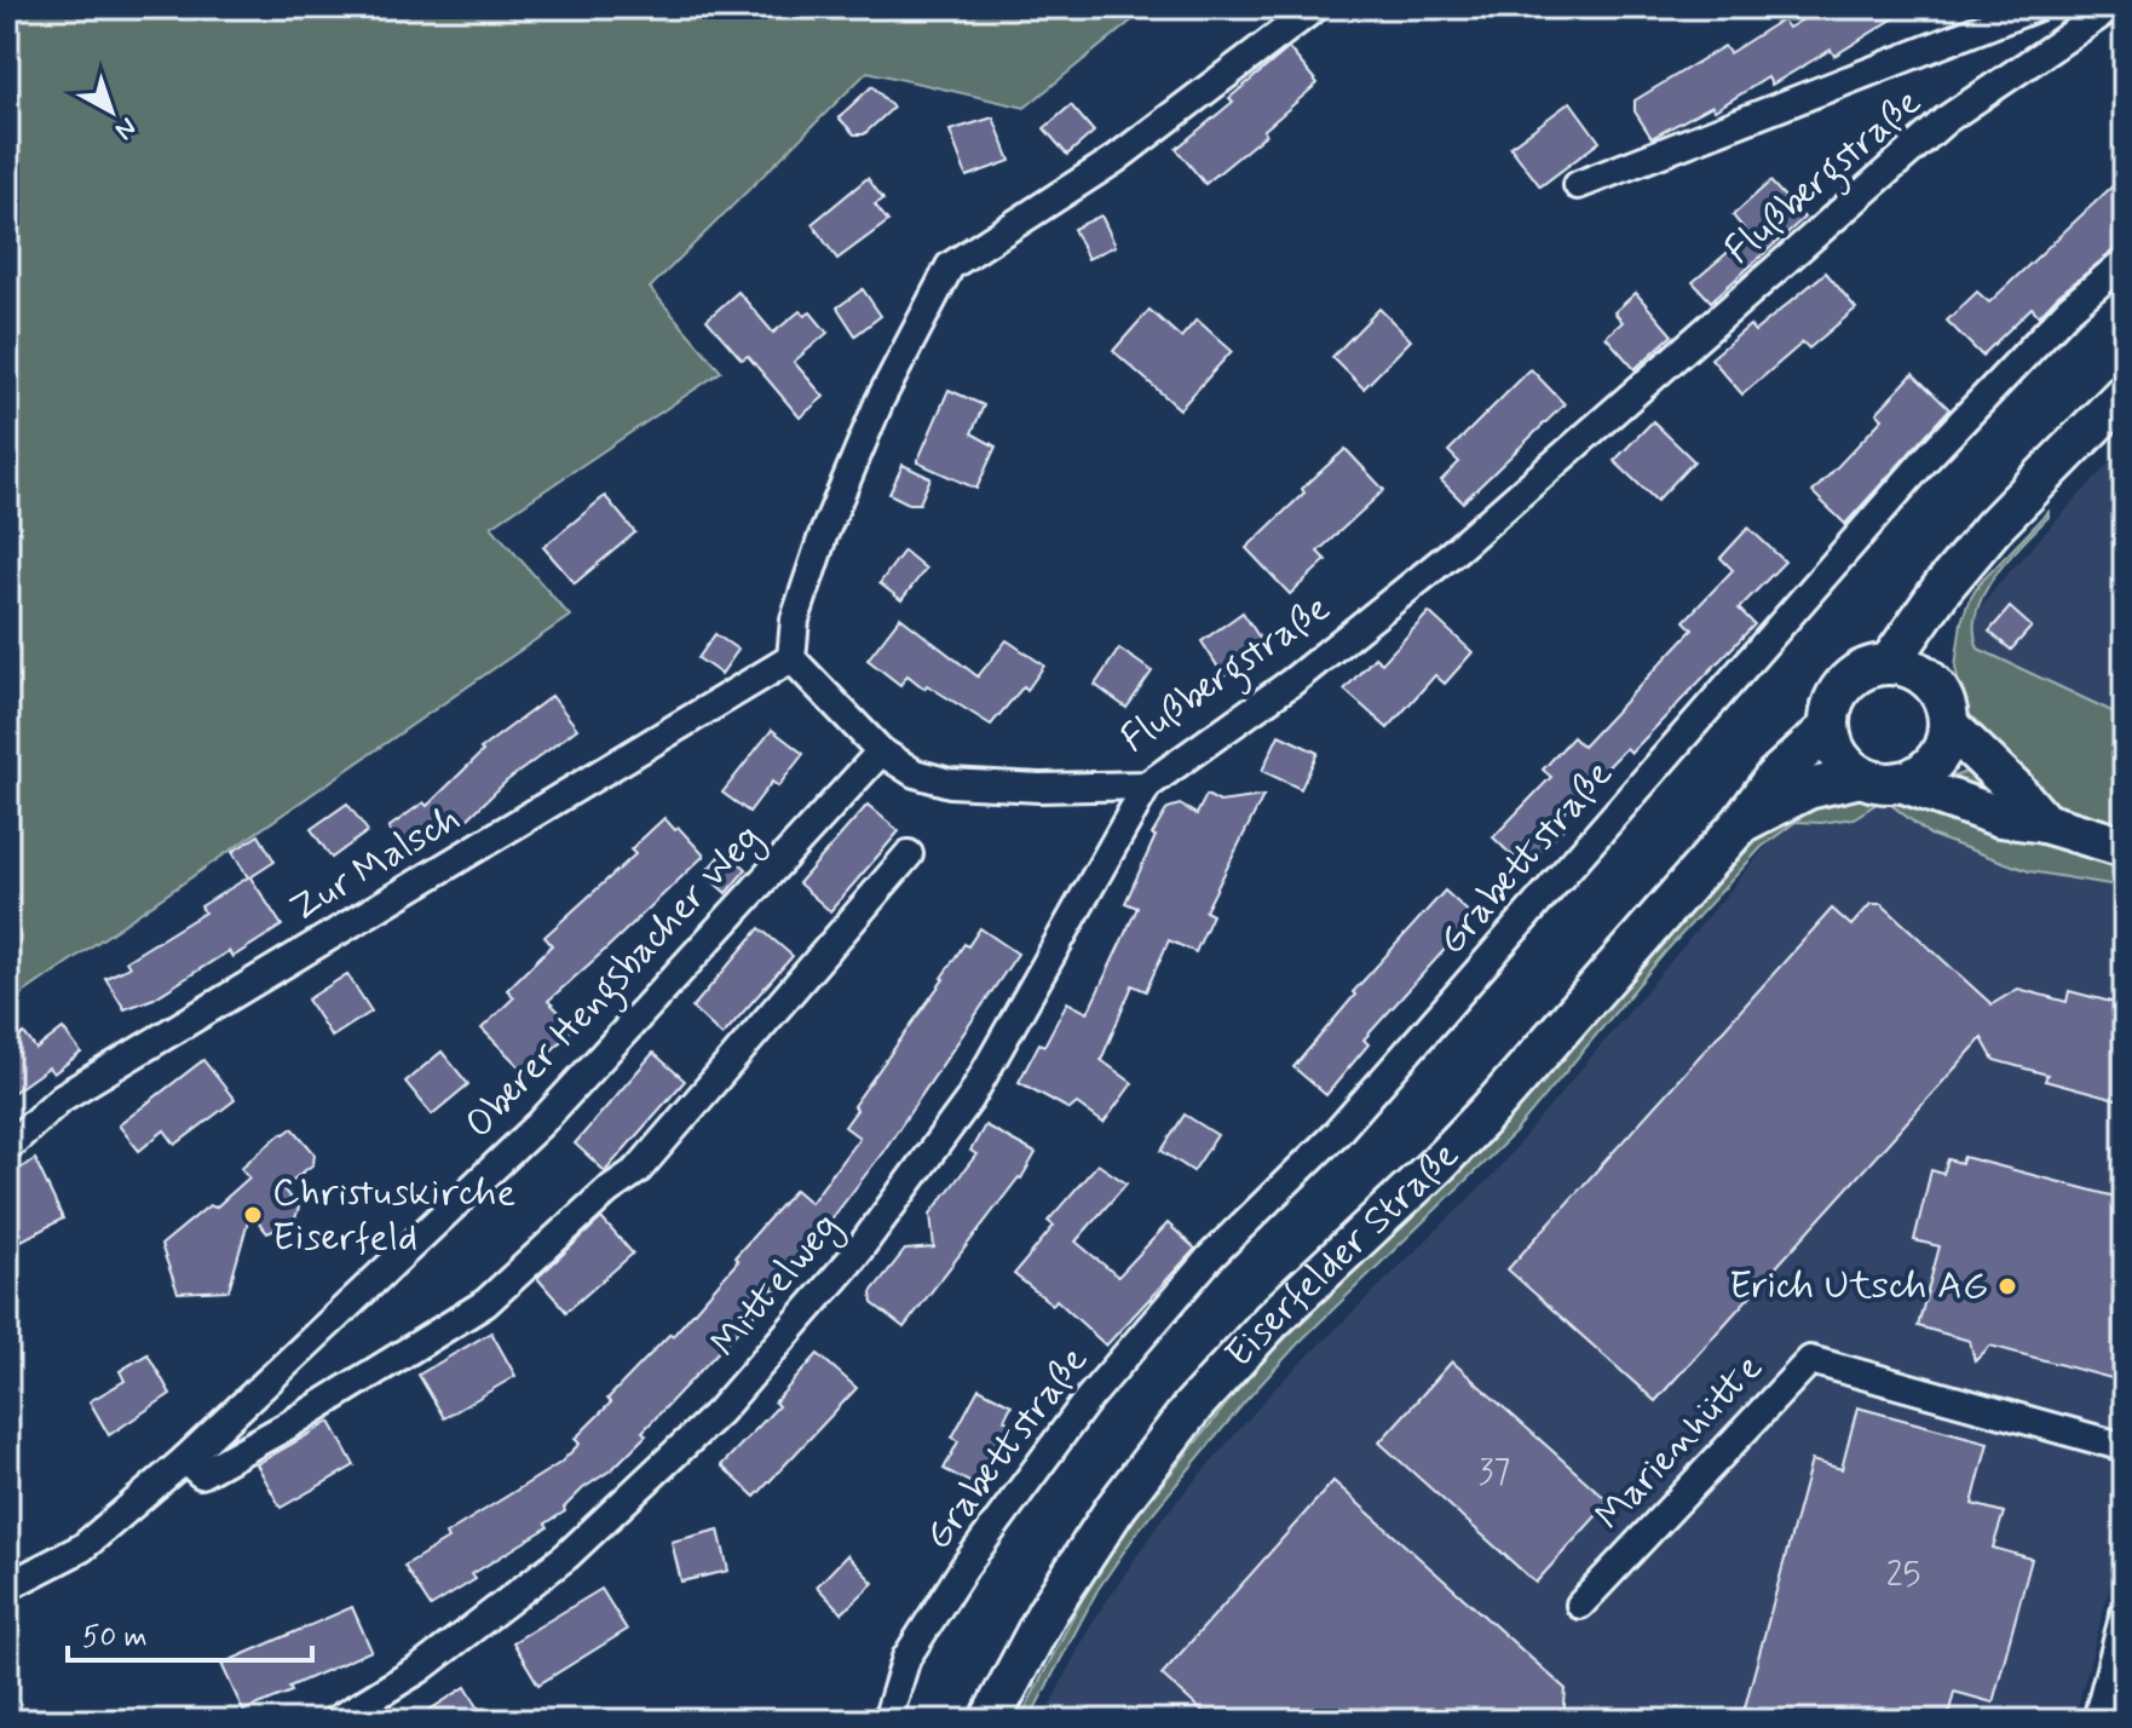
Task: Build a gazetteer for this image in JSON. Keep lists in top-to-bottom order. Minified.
{"streets":{"main road":["Eiserfelder Straße"],"street":["Flußbergstraße","Grabettstraße","Zur Malsch","Oberer Hengsbacher Weg","Mittelweg","Marienhütte"]},"crossings":[["Flußbergstraße","Zur Malsch"],["Flußbergstraße","Oberer Hengsbacher Weg"],["Flußbergstraße","Mittelweg"]],"places":["Christuskirche Eiserfeld","Erich Utsch AG"],"house_numbers":["37","25"],"scale_bar":"50 m","north":"bottom right"}
